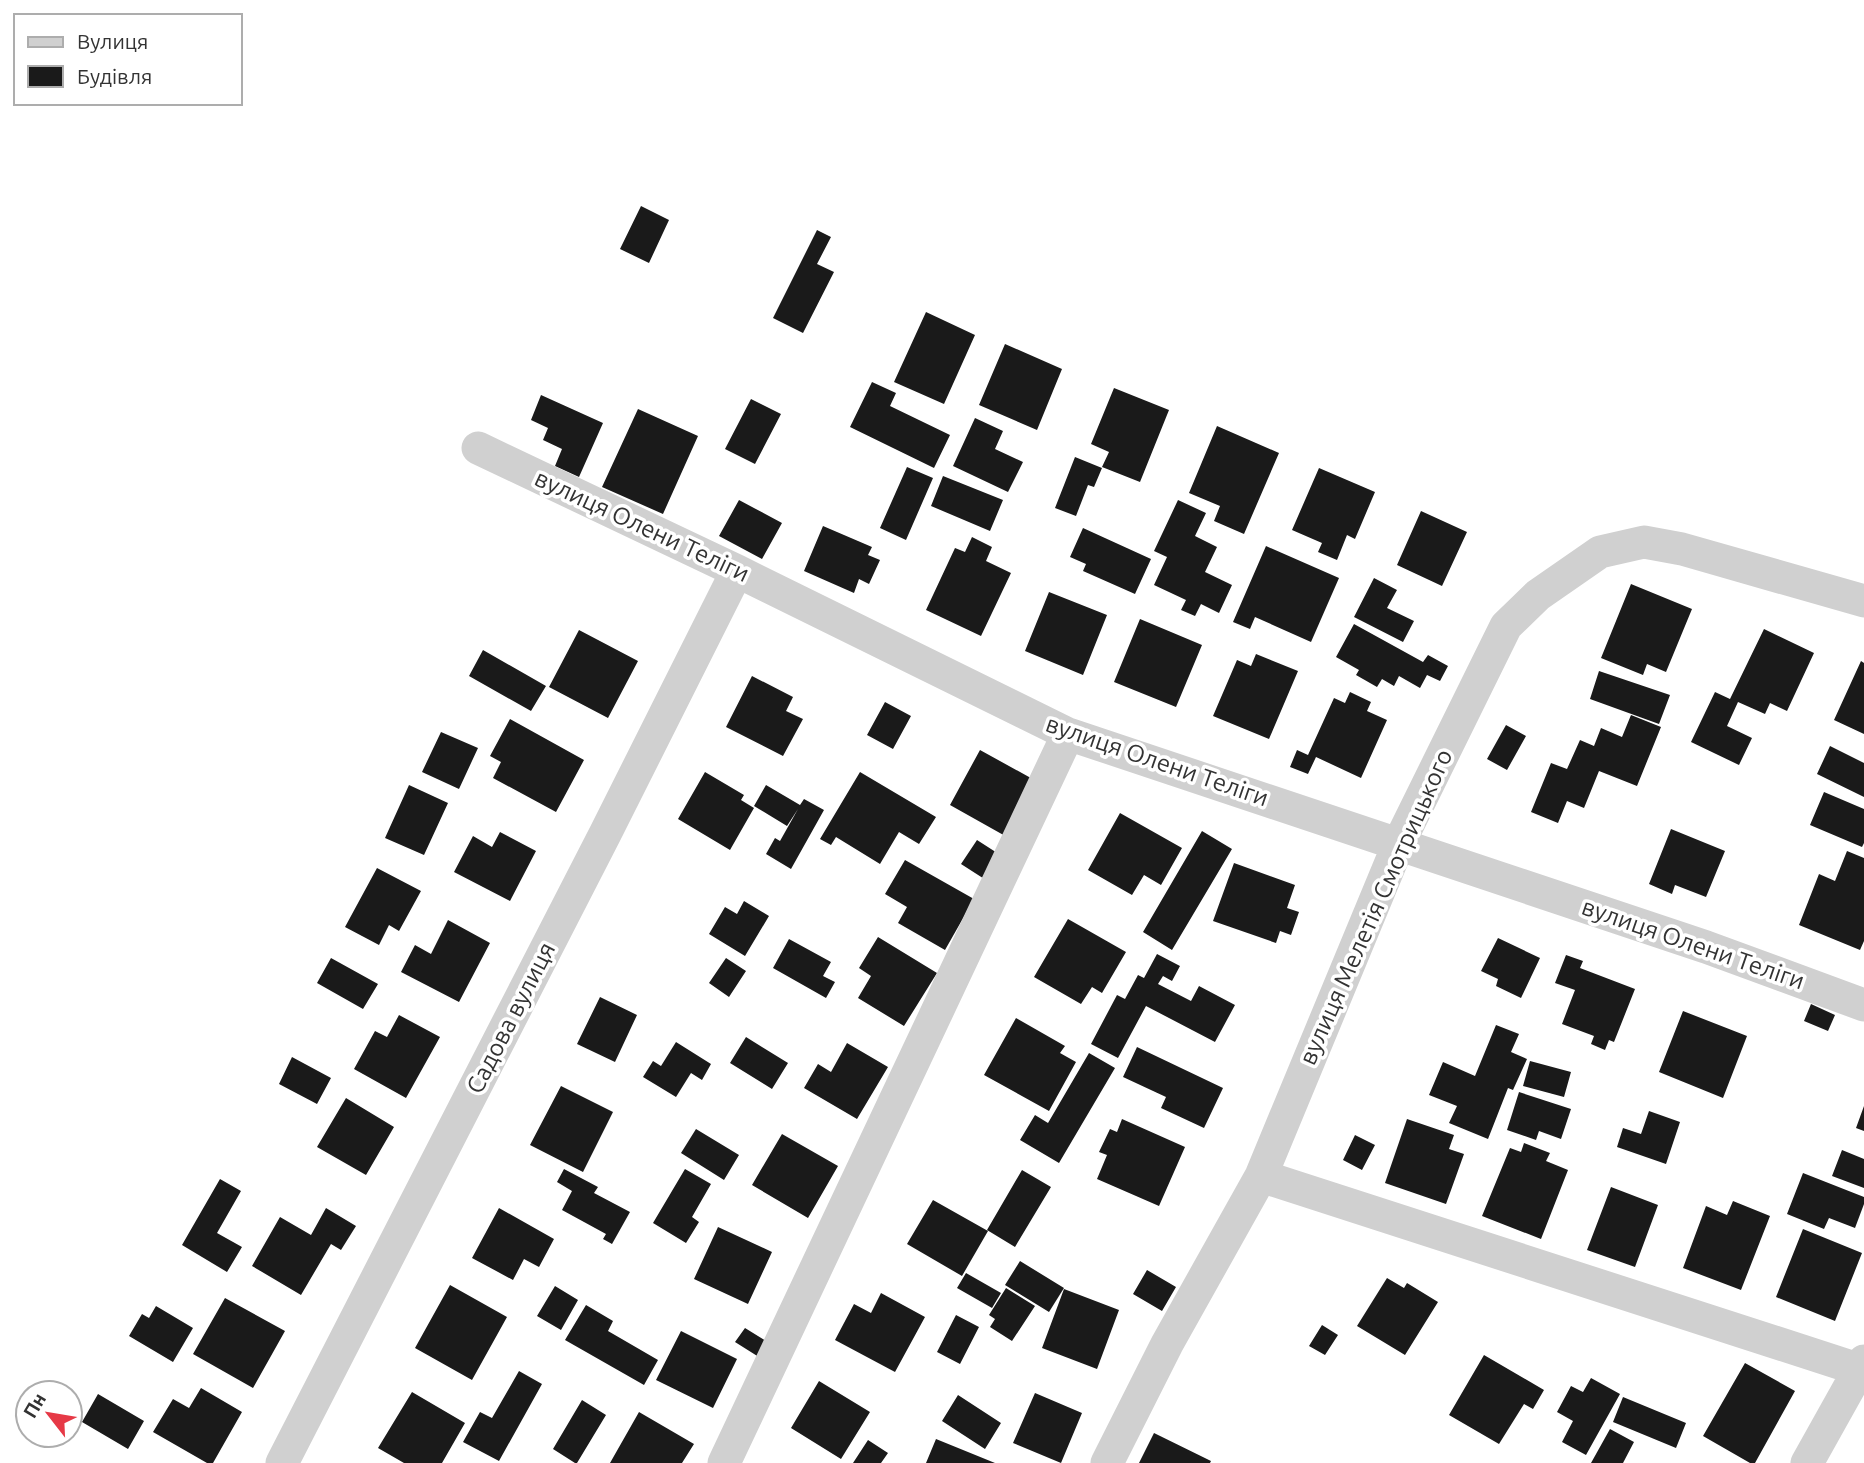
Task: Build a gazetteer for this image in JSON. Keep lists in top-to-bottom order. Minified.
{"streets":{"street":["вулиця Олени Теліги","вулиця Мелетія Смотрицького","Садова вулиця"]},"crossings":[["вулиця Олени Теліги","вулиця Мелетія Смотрицького"],["вулиця Олени Теліги","Садова вулиця"]],"legend":["Вулиця","Будівля"],"north":"top left"}
